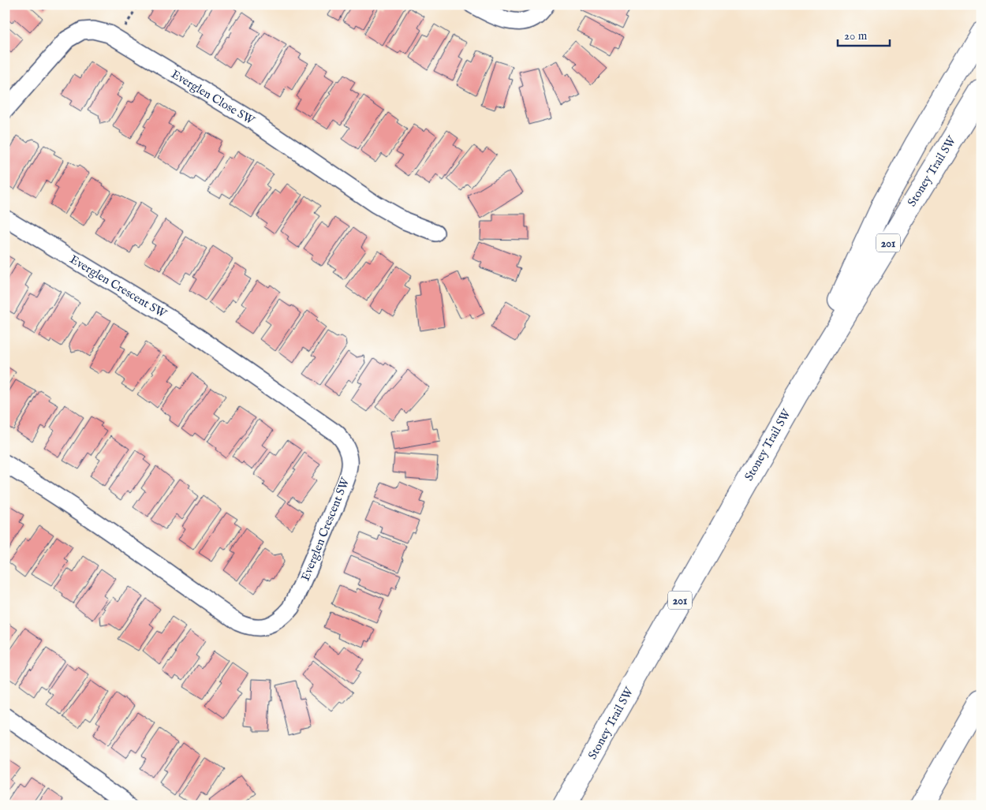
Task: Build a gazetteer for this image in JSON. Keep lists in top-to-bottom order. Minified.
{"streets":{"highway":["Stoney Trail SW","201"],"street":["Everglen Close SW","Everglen Crescent SW"]},"scale_bar":"20 m"}
